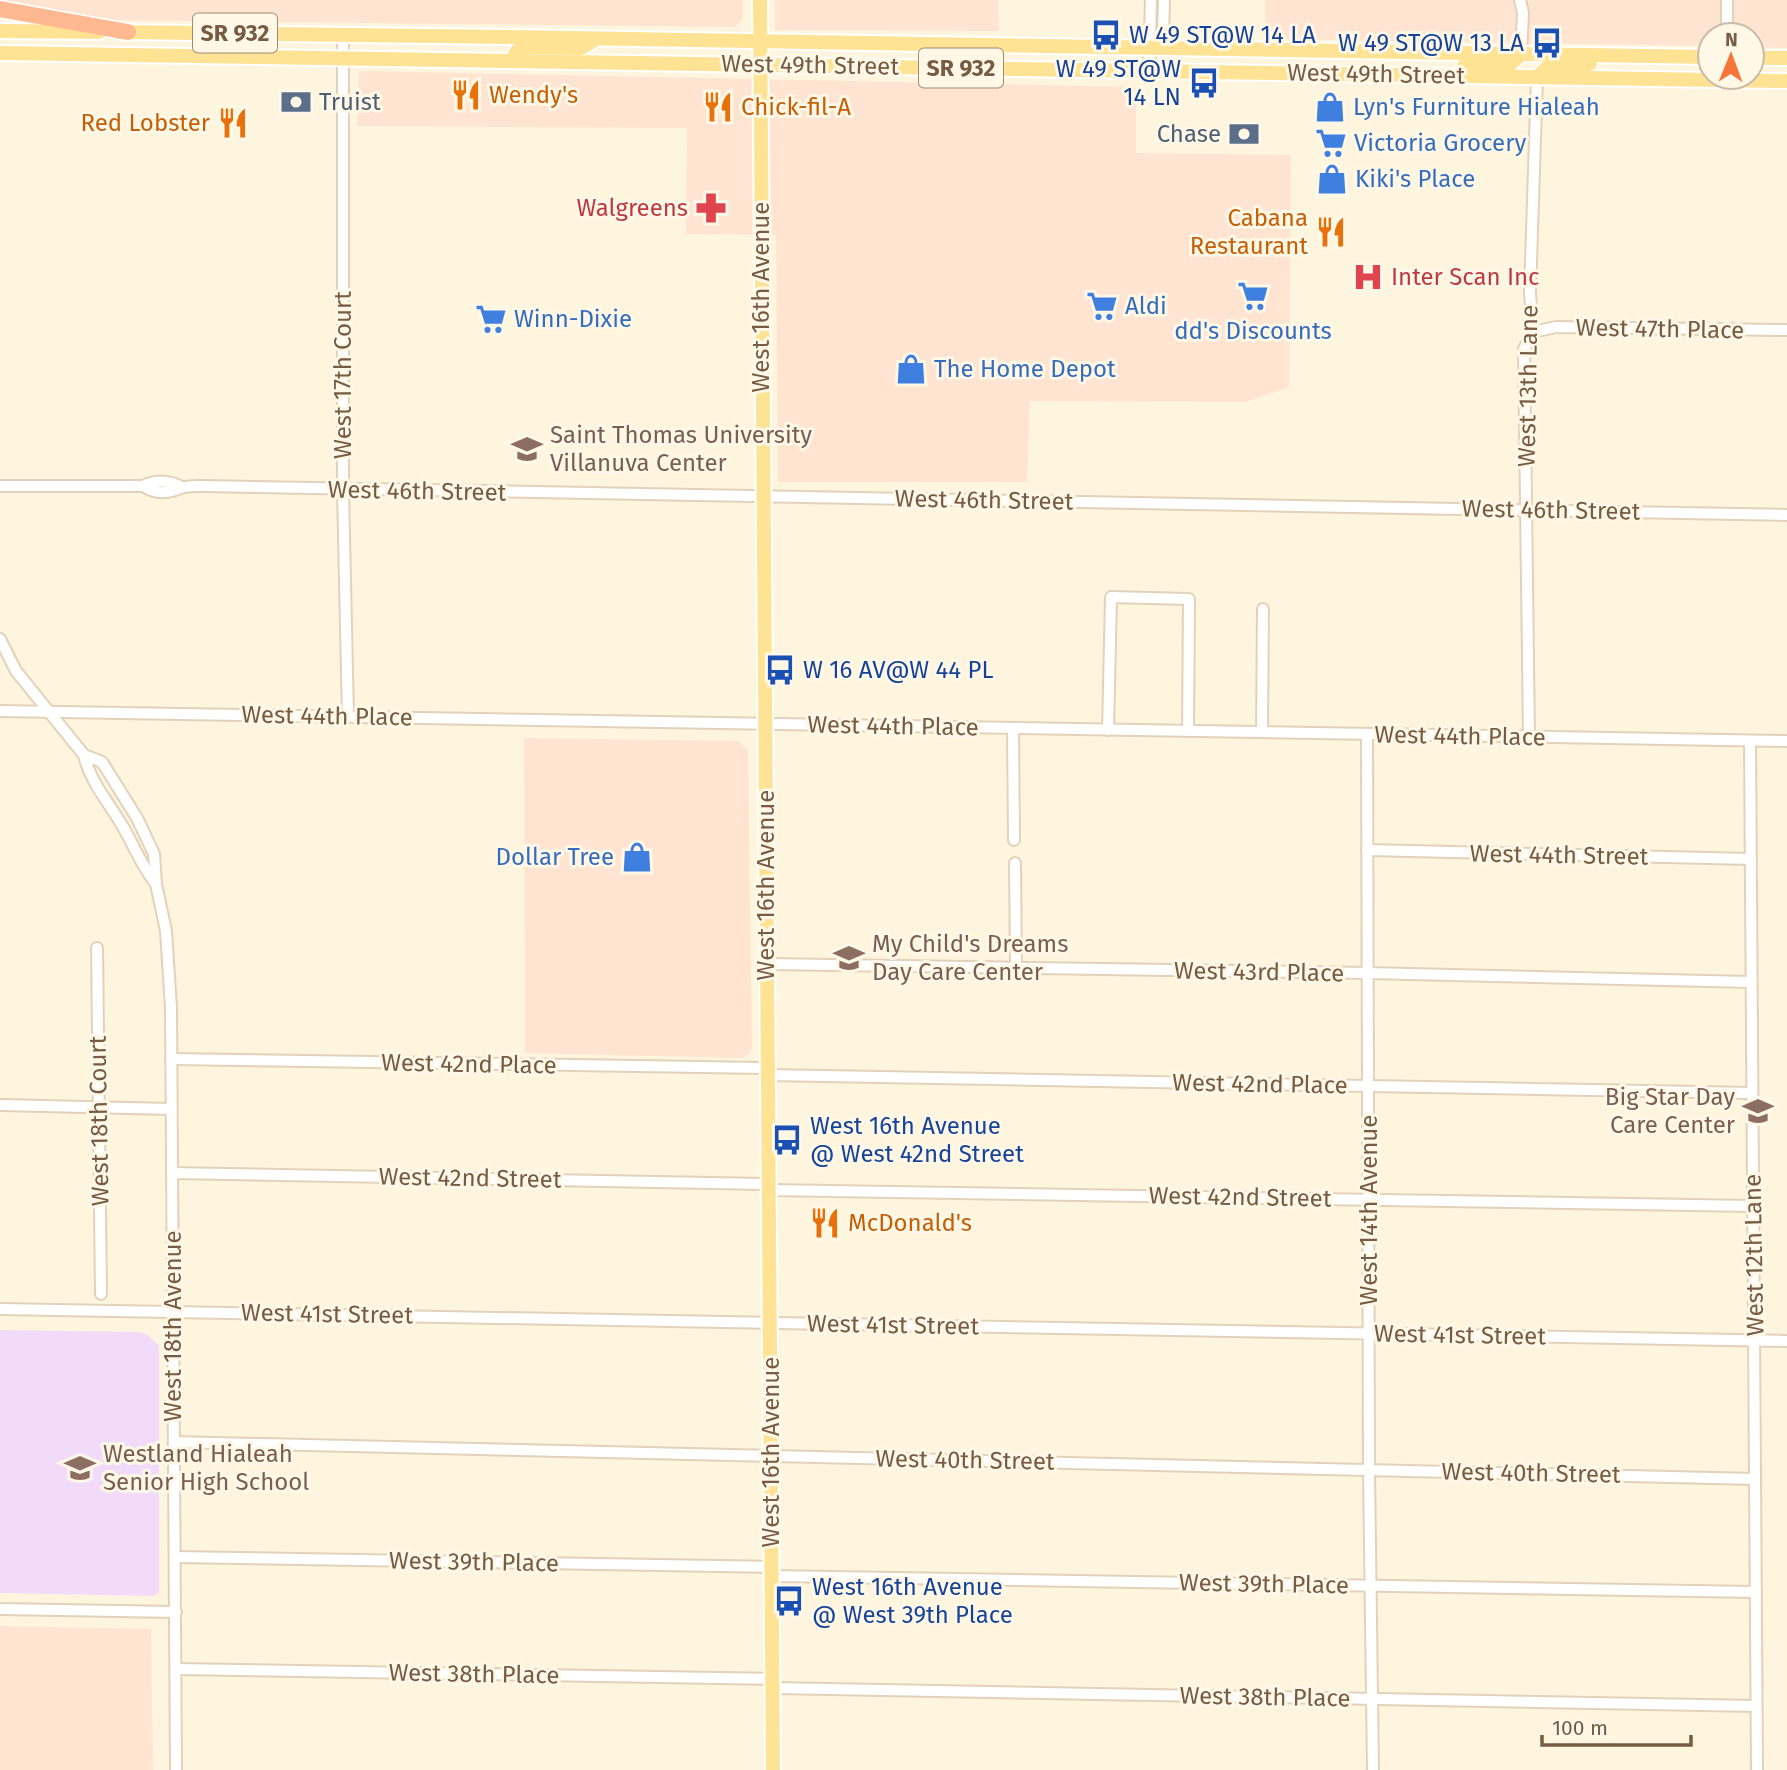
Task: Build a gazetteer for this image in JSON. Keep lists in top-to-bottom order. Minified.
{"streets":{"main road":["SR 932","West 49th Street","West 16th Avenue"],"street":["West 47th Place","West 17th Court","West 13th Lane","West 46th Street","West 44th Place","West 44th Street","West 43rd Place","West 42nd Place","West 18th Court","West 42nd Street","West 14th Avenue","West 12th Lane","West 41st Street","West 18th Avenue","West 40th Street","West 39th Place","West 38th Place"]},"crossings":[["West 49th Street","West 16th Avenue"],["West 49th Street","West 17th Court"],["West 49th Street","West 13th Lane"],["West 16th Avenue","West 46th Street"],["West 16th Avenue","West 44th Place"],["West 16th Avenue","West 43rd Place"],["West 16th Avenue","West 42nd Place"],["West 16th Avenue","West 42nd Street"],["West 16th Avenue","West 41st Street"],["West 16th Avenue","West 40th Street"],["West 16th Avenue","West 39th Place"],["West 16th Avenue","West 38th Place"],["West 47th Place","West 13th Lane"],["West 17th Court","West 46th Street"],["West 17th Court","West 44th Place"],["West 13th Lane","West 46th Street"],["West 13th Lane","West 44th Place"],["West 44th Place","West 14th Avenue"],["West 44th Place","West 12th Lane"],["West 44th Place","West 18th Avenue"],["West 44th Street","West 14th Avenue"],["West 44th Street","West 12th Lane"],["West 43rd Place","West 14th Avenue"],["West 43rd Place","West 12th Lane"],["West 42nd Place","West 14th Avenue"],["West 42nd Place","West 12th Lane"],["West 42nd Place","West 18th Avenue"],["West 42nd Street","West 14th Avenue"],["West 42nd Street","West 12th Lane"],["West 42nd Street","West 18th Avenue"],["West 14th Avenue","West 41st Street"],["West 14th Avenue","West 40th Street"],["West 14th Avenue","West 39th Place"],["West 14th Avenue","West 38th Place"],["West 12th Lane","West 41st Street"],["West 12th Lane","West 40th Street"],["West 12th Lane","West 39th Place"],["West 12th Lane","West 38th Place"],["West 41st Street","West 18th Avenue"],["West 18th Avenue","West 40th Street"],["West 18th Avenue","West 39th Place"],["West 18th Avenue","West 38th Place"]],"places":{"bus stop":["W 49 ST@W 14 LA","W 49 ST@W 13 LA","W 49 ST@W 14 LN","W 16 AV@W 44 PL","West 16th Avenue @ West 42nd Street","West 16th Avenue @ West 39th Place"],"restaurant":["Wendy's","Chick-fil-A","Red Lobster","Cabana Restaurant","McDonald's"],"bank":["Truist","Chase"],"shop":["Lyn's Furniture Hialeah","Kiki's Place","The Home Depot","Dollar Tree"],"supermarket":["Victoria Grocery","dd's Discounts","Aldi","Winn-Dixie"],"pharmacy":["Walgreens"],"hospital":["Inter Scan Inc"],"school or university":["Saint Thomas University Villanuva Center","My Child's Dreams Day Care Center","Big Star Day Care Center","Westland Hialeah Senior High School"]},"scale_bar":"100 m","north":"top"}
